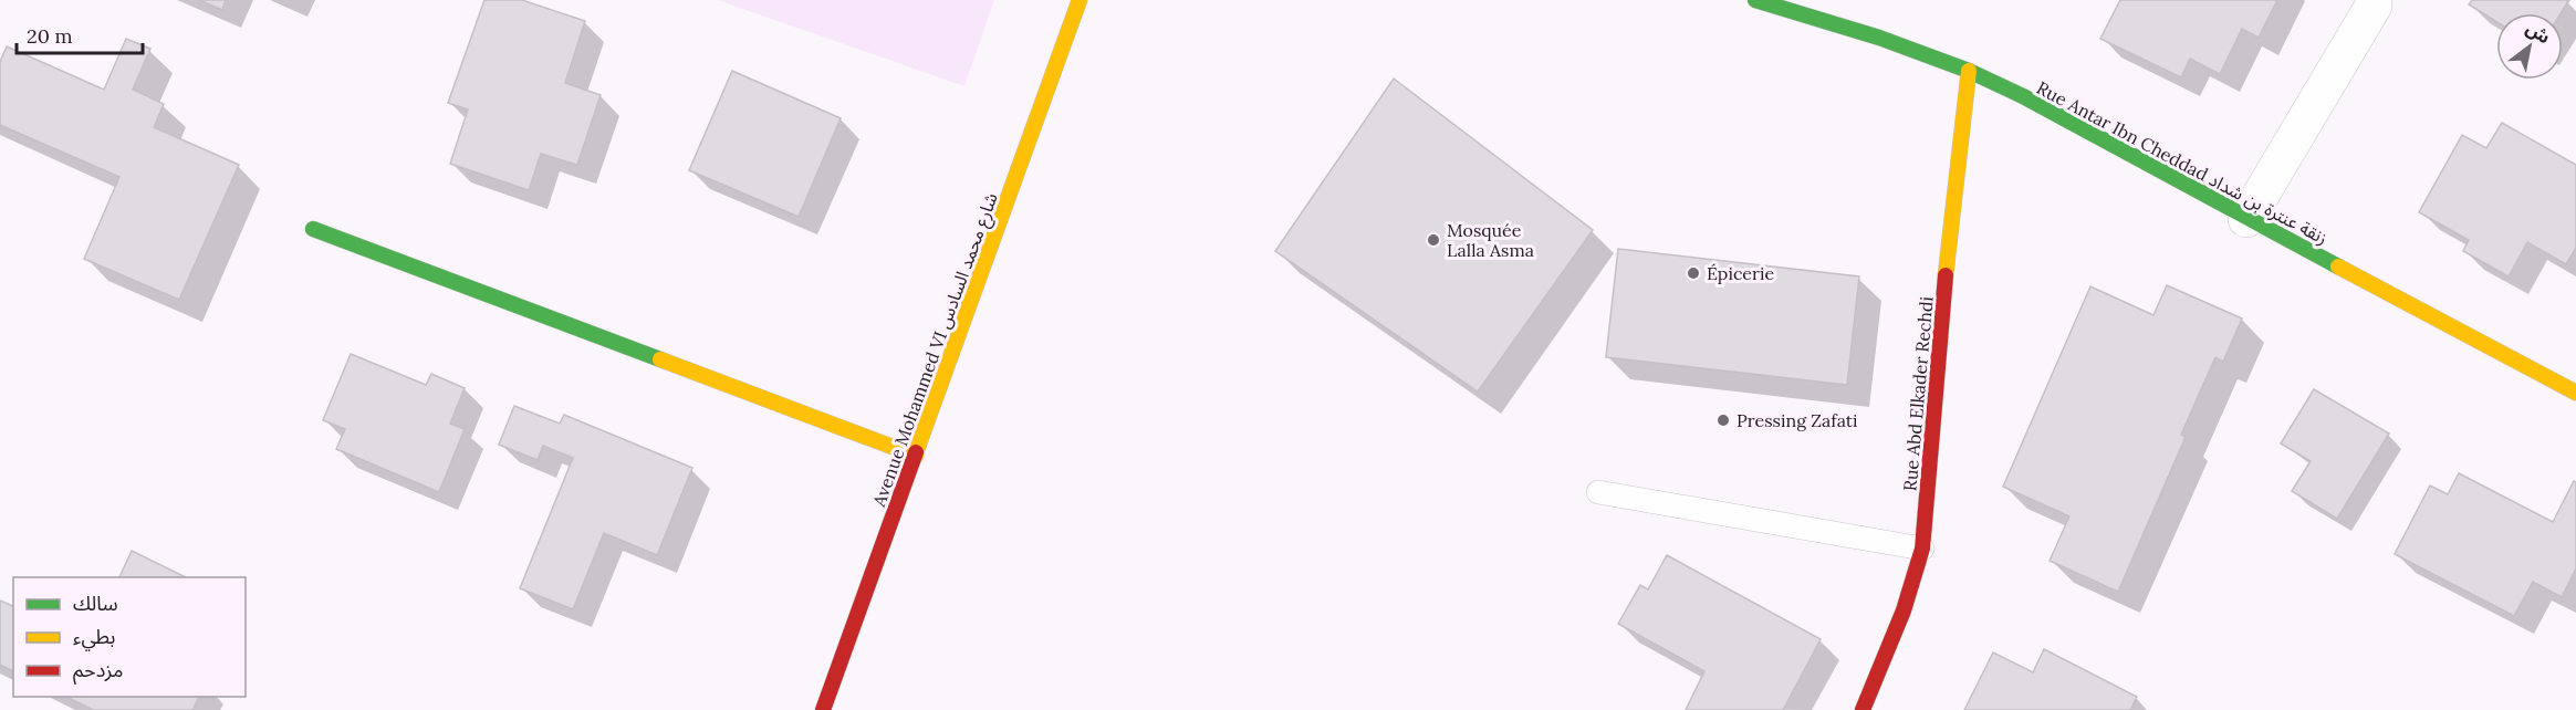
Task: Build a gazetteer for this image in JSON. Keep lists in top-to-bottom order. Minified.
{"streets":{"street":["Rue Antar Ibn Cheddad زنقة عنترة بن شداد","Avenue Mohammed VI شارع محمد السادس","Rue Abd Elkader Rechdi"]},"crossings":[["Rue Antar Ibn Cheddad زنقة عنترة بن شداد","Rue Abd Elkader Rechdi"]],"places":["Mosquée Lalla Asma","Épicerie","Pressing Zafati"],"legend":["سالك","بطيء","مزدحم"],"scale_bar":"20 m","north":"top right"}
